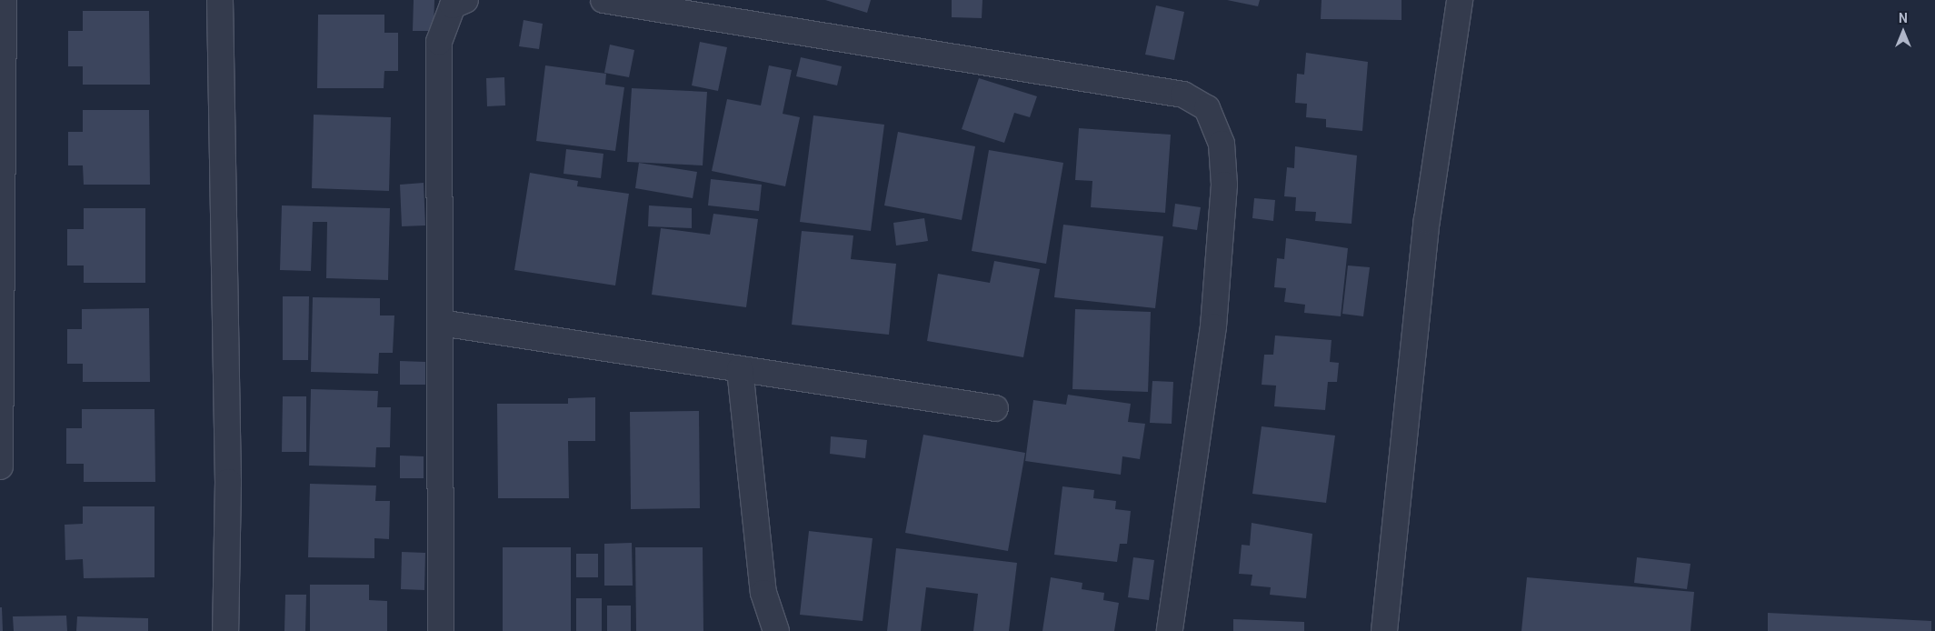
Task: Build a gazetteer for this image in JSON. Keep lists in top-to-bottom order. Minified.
{"north":"top"}
